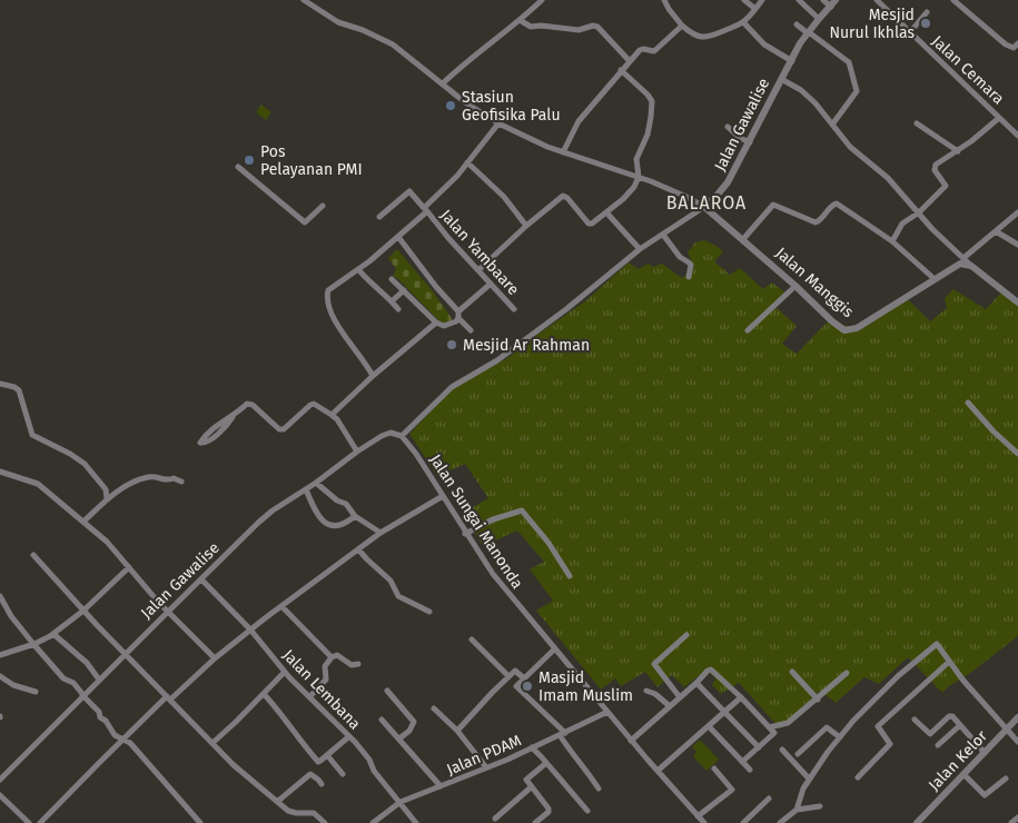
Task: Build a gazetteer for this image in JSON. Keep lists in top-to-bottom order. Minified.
{"streets":{"street":["Jalan Cemara","Jalan Gawalise","Jalan Yambaare","Jalan Manggis","Jalan Sungai Manonda","Jalan Lembana","Jalan PDAM","Jalan Kelor"]},"crossings":[["Jalan Gawalise","Jalan Manggis"],["Jalan Gawalise","Jalan Sungai Manonda"],["Jalan Gawalise","Jalan Lembana"],["Jalan Sungai Manonda","Jalan PDAM"],["Jalan Lembana","Jalan PDAM"]],"districts":["BALAROA"],"places":["Mesjid Nurul Ikhlas","Stasiun Geofisika Palu","Pos Pelayanan PMI","Mesjid Ar Rahman","Masjid Imam Muslim"]}
